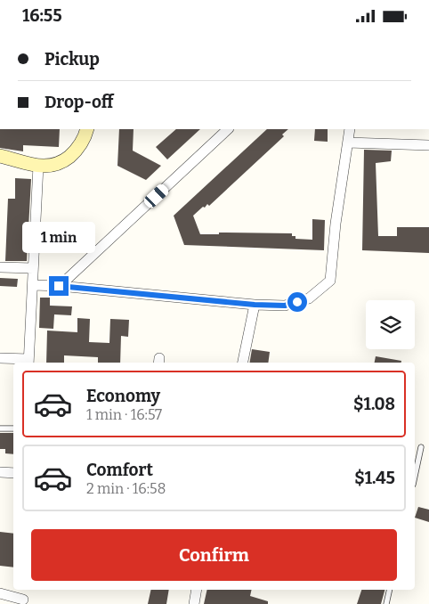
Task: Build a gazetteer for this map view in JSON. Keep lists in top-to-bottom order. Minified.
{"page":{"status":"16:55","banner":["Pickup","Drop-off"],"bubble":"1 min","list":[{"name":"Economy","note":"1 min · 16:57","value":"$1.08"},{"name":"Comfort","note":"2 min · 16:58","value":"$1.45"}],"buttons":"Confirm"}}
